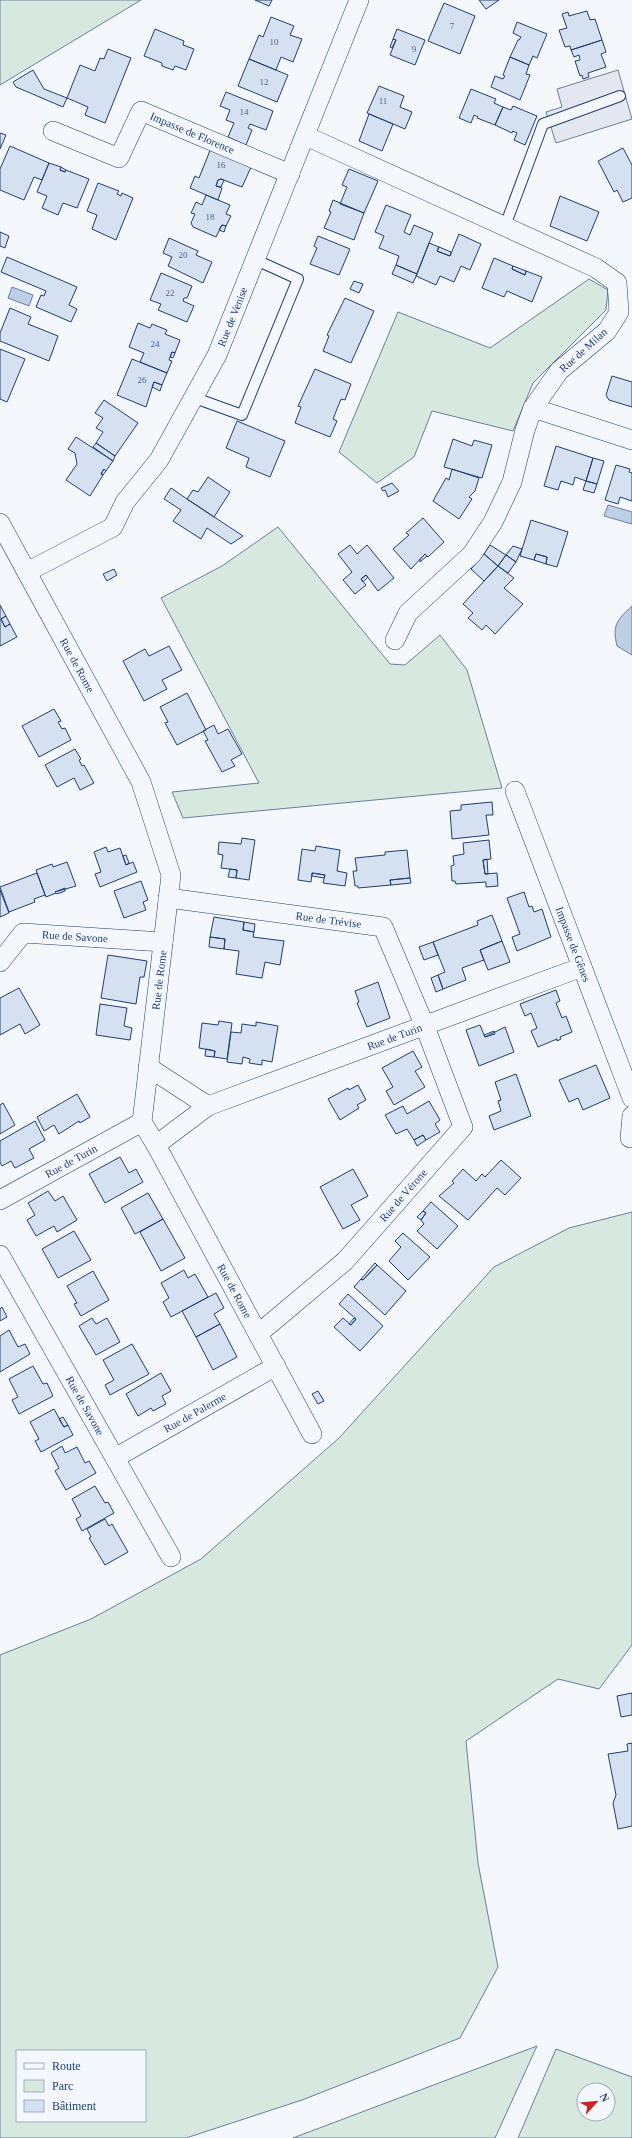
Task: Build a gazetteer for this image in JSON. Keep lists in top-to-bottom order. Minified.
{"streets":{"street":["Impasse de Florence","Rue de Venise","Rue de Milan","Rue de Rome","Rue de Trévise","Rue de Savone","Impasse de Gênes","Rue de Turin","Rue de Vérone","Rue de Palerme"]},"crossings":[["Impasse de Florence","Rue de Venise"],["Rue de Venise","Rue de Milan"],["Rue de Venise","Rue de Rome"],["Rue de Rome","Rue de Trévise"],["Rue de Rome","Rue de Savone"],["Rue de Rome","Rue de Turin"],["Rue de Rome","Rue de Vérone"],["Rue de Rome","Rue de Palerme"],["Rue de Trévise","Rue de Turin"],["Rue de Trévise","Rue de Vérone"],["Rue de Savone","Rue de Palerme"],["Impasse de Gênes","Rue de Turin"],["Rue de Turin","Rue de Vérone"]],"house_numbers":["7","10","9","12","11","14","16","18","20","22","24","26"],"legend":["Route","Parc","Bâtiment"],"north":"top right"}
